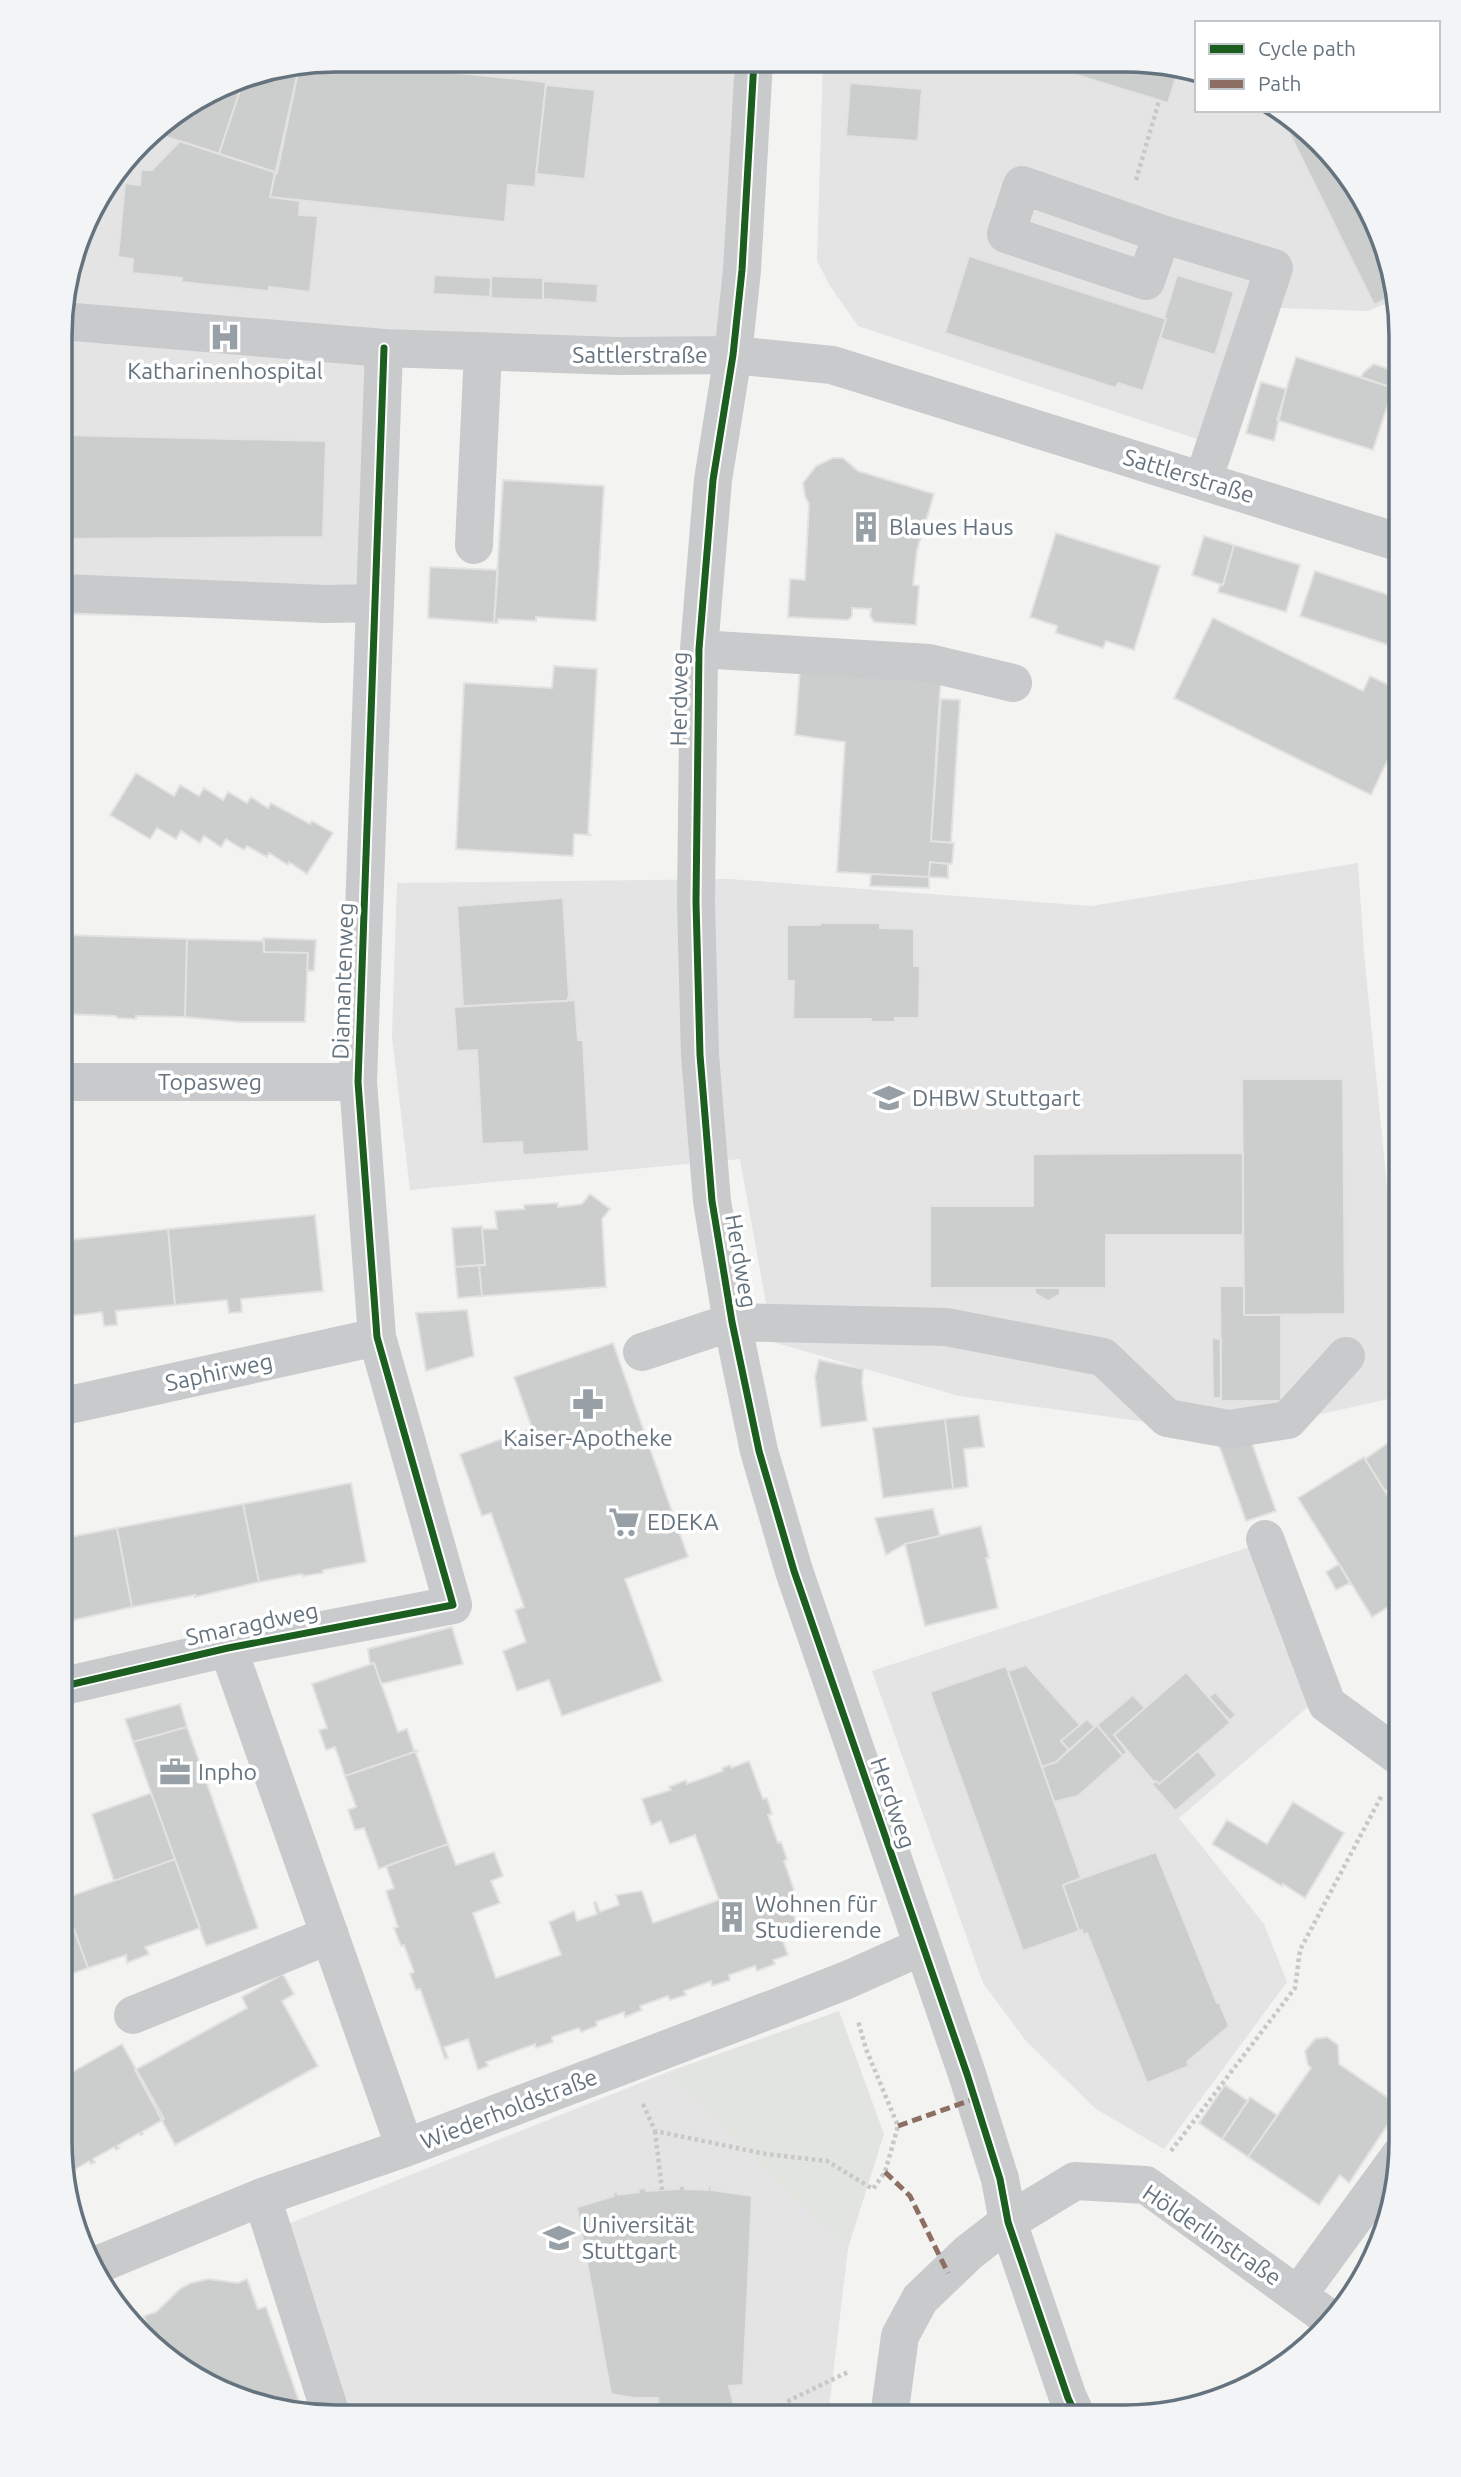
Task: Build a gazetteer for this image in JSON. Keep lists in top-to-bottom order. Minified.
{"streets":{"street":["Sattlerstraße","Herdweg","Diamantenweg","Topasweg","Saphirweg","Smaragdweg","Wiederholdstraße","Hölderlinstraße"]},"crossings":[["Sattlerstraße","Herdweg"],["Sattlerstraße","Diamantenweg"],["Herdweg","Wiederholdstraße"],["Herdweg","Hölderlinstraße"],["Diamantenweg","Topasweg"],["Diamantenweg","Saphirweg"],["Diamantenweg","Smaragdweg"],["Smaragdweg","Wiederholdstraße"]],"places":{"hospital":["Katharinenhospital"],"building":["Blaues Haus","Wohnen für Studierende"],"school or university":["DHBW Stuttgart","Universität Stuttgart"],"pharmacy":["Kaiser-Apotheke"],"supermarket":["EDEKA"],"office":["Inpho"]},"legend":["Cycle path","Path"]}
